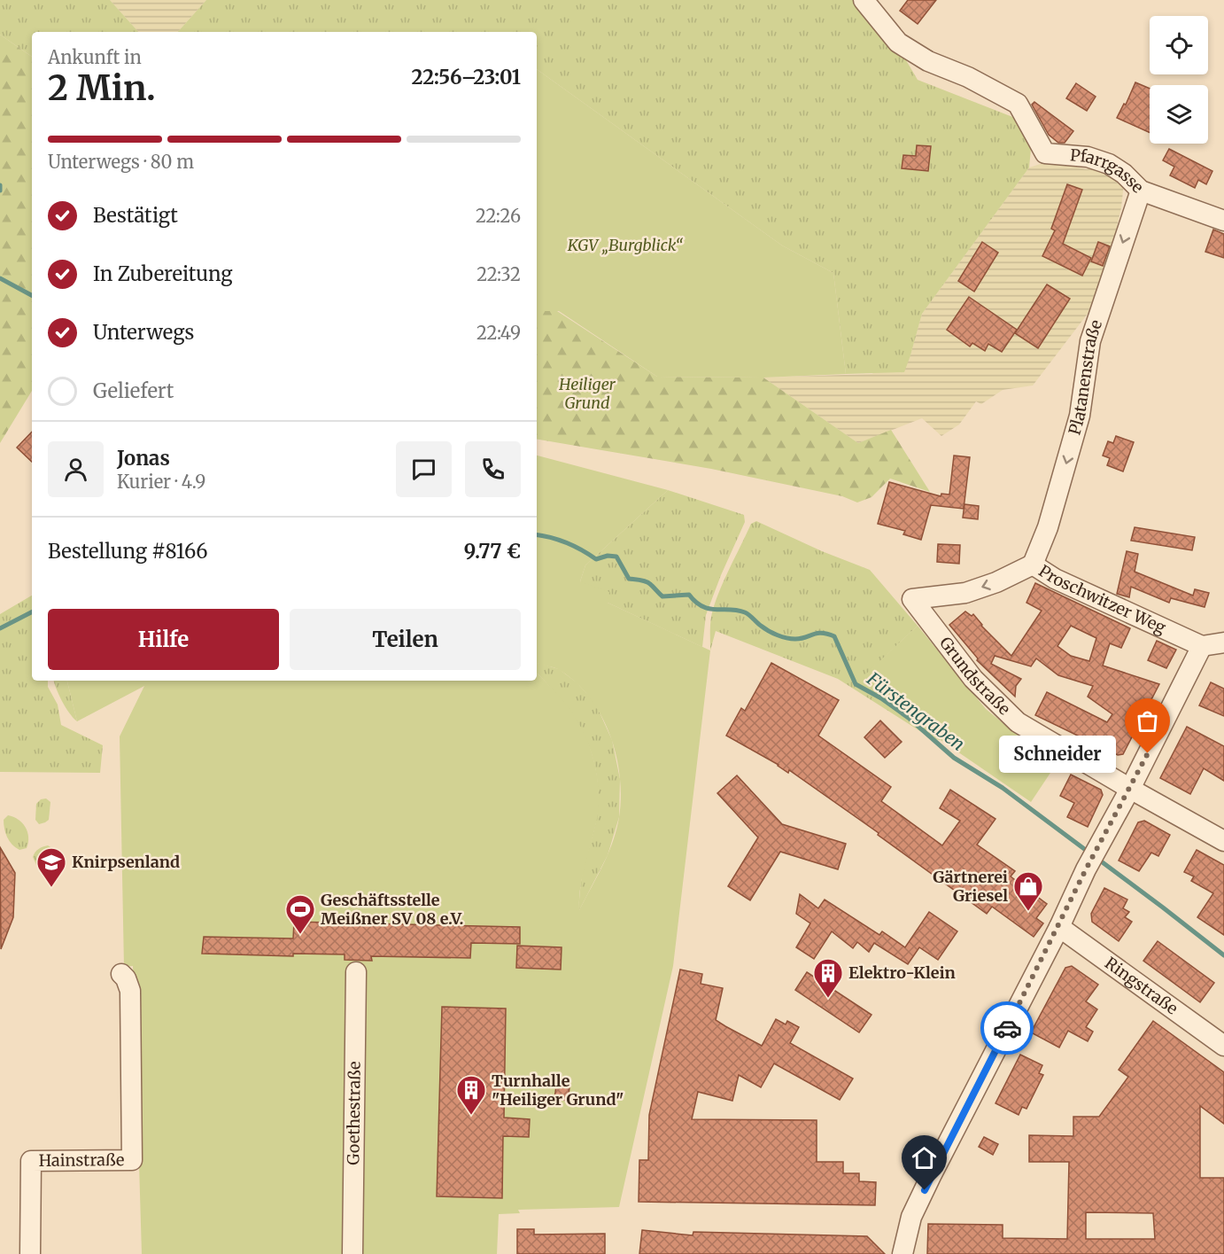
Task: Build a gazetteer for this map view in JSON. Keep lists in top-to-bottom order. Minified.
{"streets":{"street":["Pfarrgasse","Platanenstraße","Proschwitzer Weg","Grundstraße","Ringstraße","Goethestraße","Hainstraße"]},"crossings":[["Pfarrgasse","Platanenstraße"],["Platanenstraße","Proschwitzer Weg"],["Proschwitzer Weg","Grundstraße"]],"one_way":["Platanenstraße","Proschwitzer Weg"],"water":["Fürstengraben"],"parks":["KGV „Burgblick“","Heiliger Grund"],"places":{"other":["Schneider"],"school or university":["Knirpsenland"],"shop":["Gärtnerei Griesel"],"sports":["Geschäftsstelle Meißner SV 08 e.V."],"building":["Elektro-Klein","Turnhalle \"Heiliger Grund\""]},"page":{"heading":["2 Min.","Ankunft in","22:56–23:01"],"panel":["Jonas","Kurier · 4.9","Bestellung #8166","9.77 €"],"bar":"Unterwegs · 80 m","list":[["Bestätigt","22:26"],["In Zubereitung","22:32"],["Unterwegs","22:49"],"Geliefert"],"buttons":["Hilfe","Teilen"],"bubble":"Schneider"}}
